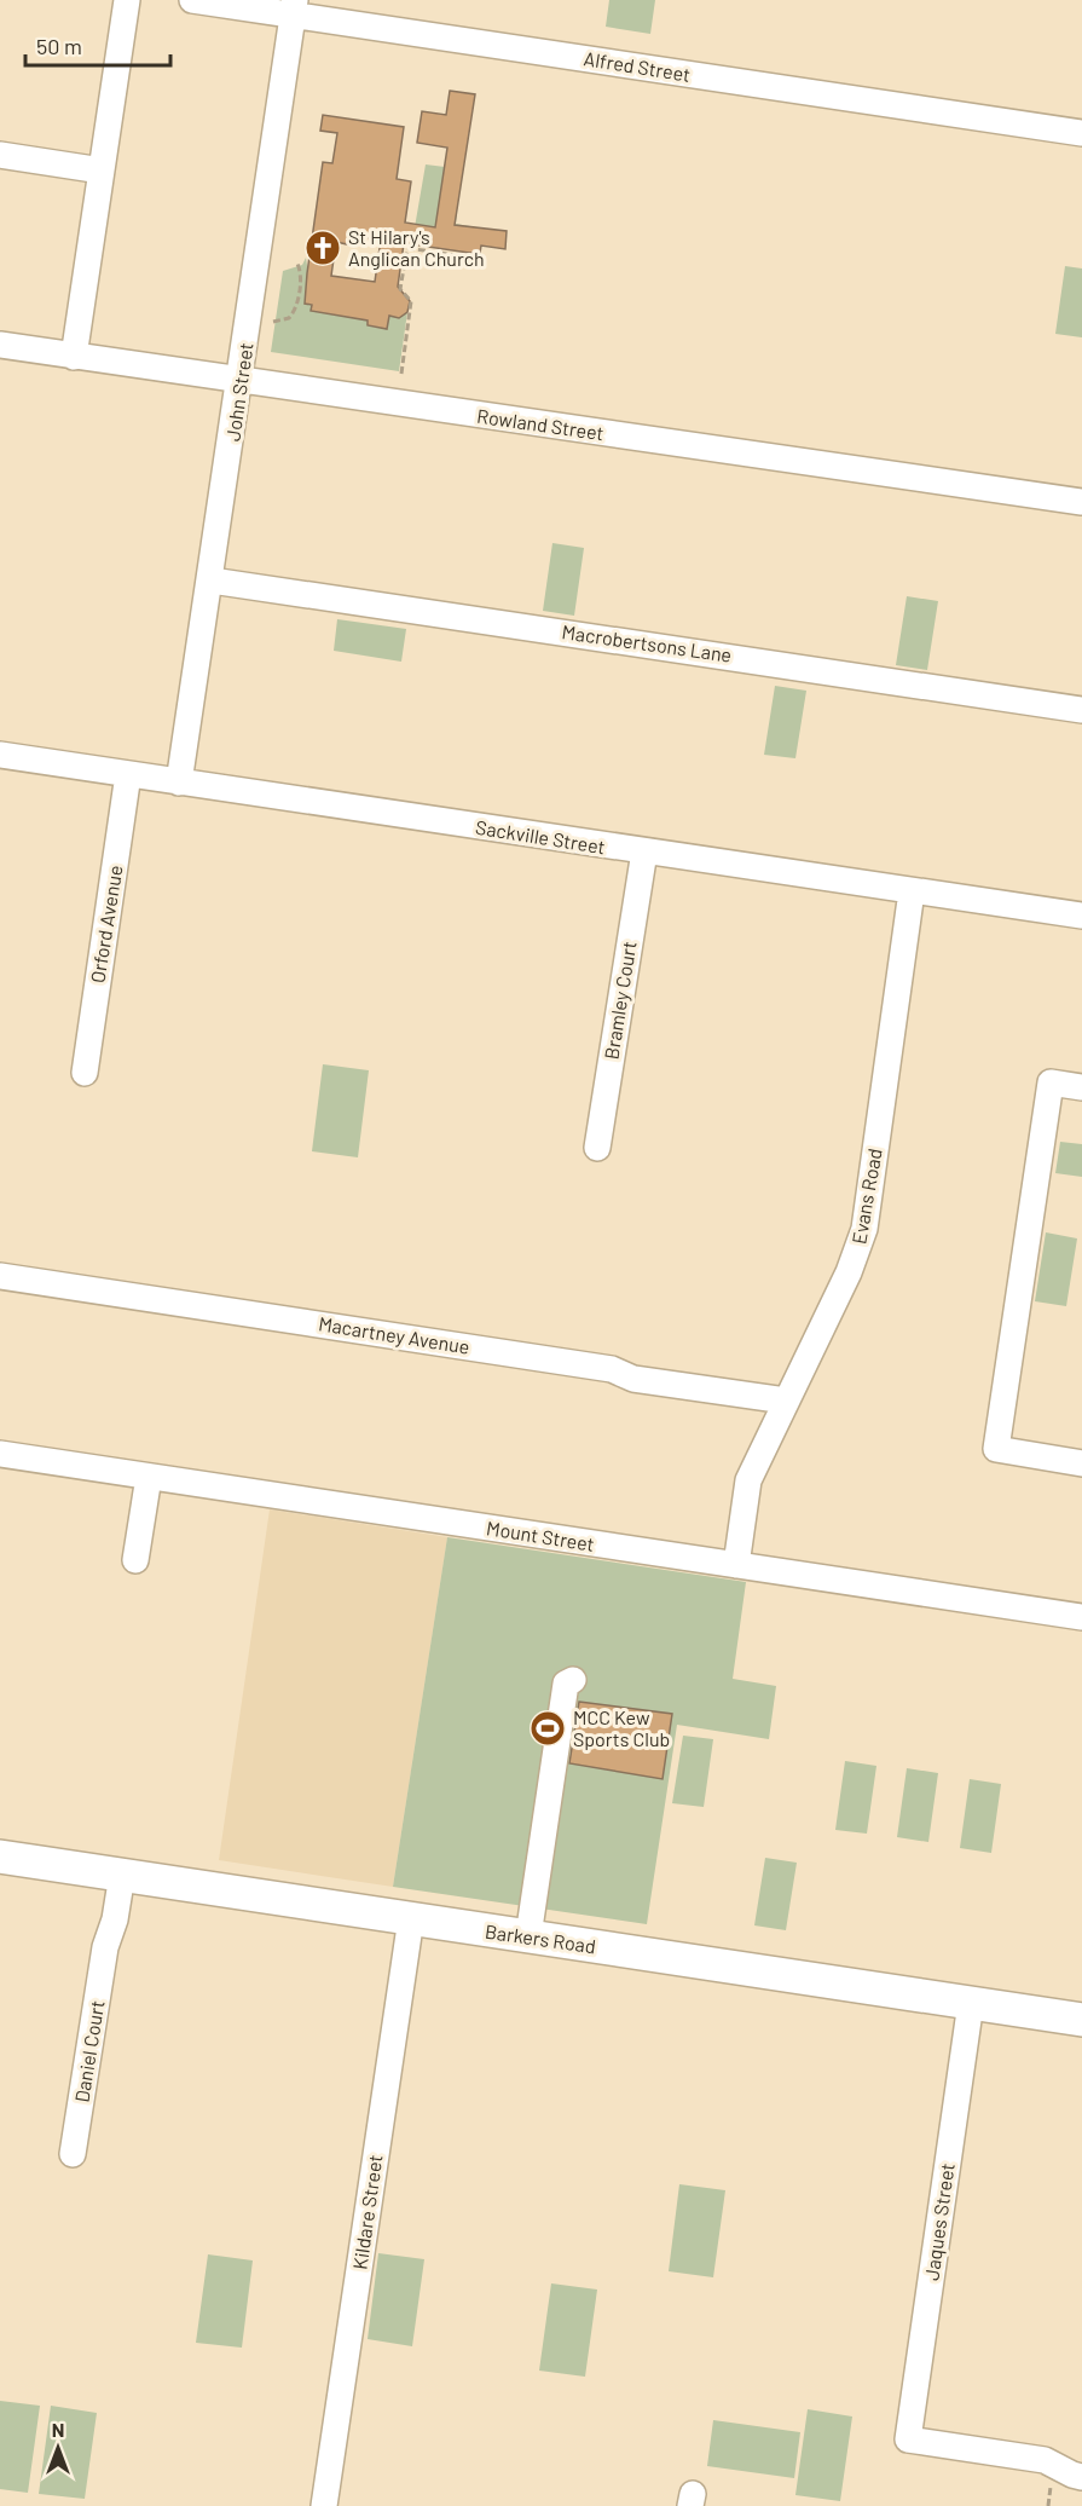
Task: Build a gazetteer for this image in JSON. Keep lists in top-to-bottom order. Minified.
{"streets":{"main road":["Barkers Road"],"street":["Alfred Street","John Street","Rowland Street","Macrobertsons Lane","Sackville Street","Orford Avenue","Bramley Court","Evans Road","Macartney Avenue","Mount Street","Daniel Court","Kildare Street","Jaques Street"]},"crossings":[["Alfred Street","John Street"],["John Street","Rowland Street"],["John Street","Macrobertsons Lane"],["John Street","Sackville Street"],["Sackville Street","Orford Avenue"],["Sackville Street","Bramley Court"],["Sackville Street","Evans Road"],["Evans Road","Macartney Avenue"],["Evans Road","Mount Street"],["Barkers Road","Daniel Court"],["Barkers Road","Kildare Street"],["Barkers Road","Jaques Street"]],"places":{"church":["St Hilary's Anglican Church"],"sports":["MCC Kew Sports Club"]},"scale_bar":"50 m","north":"top"}
